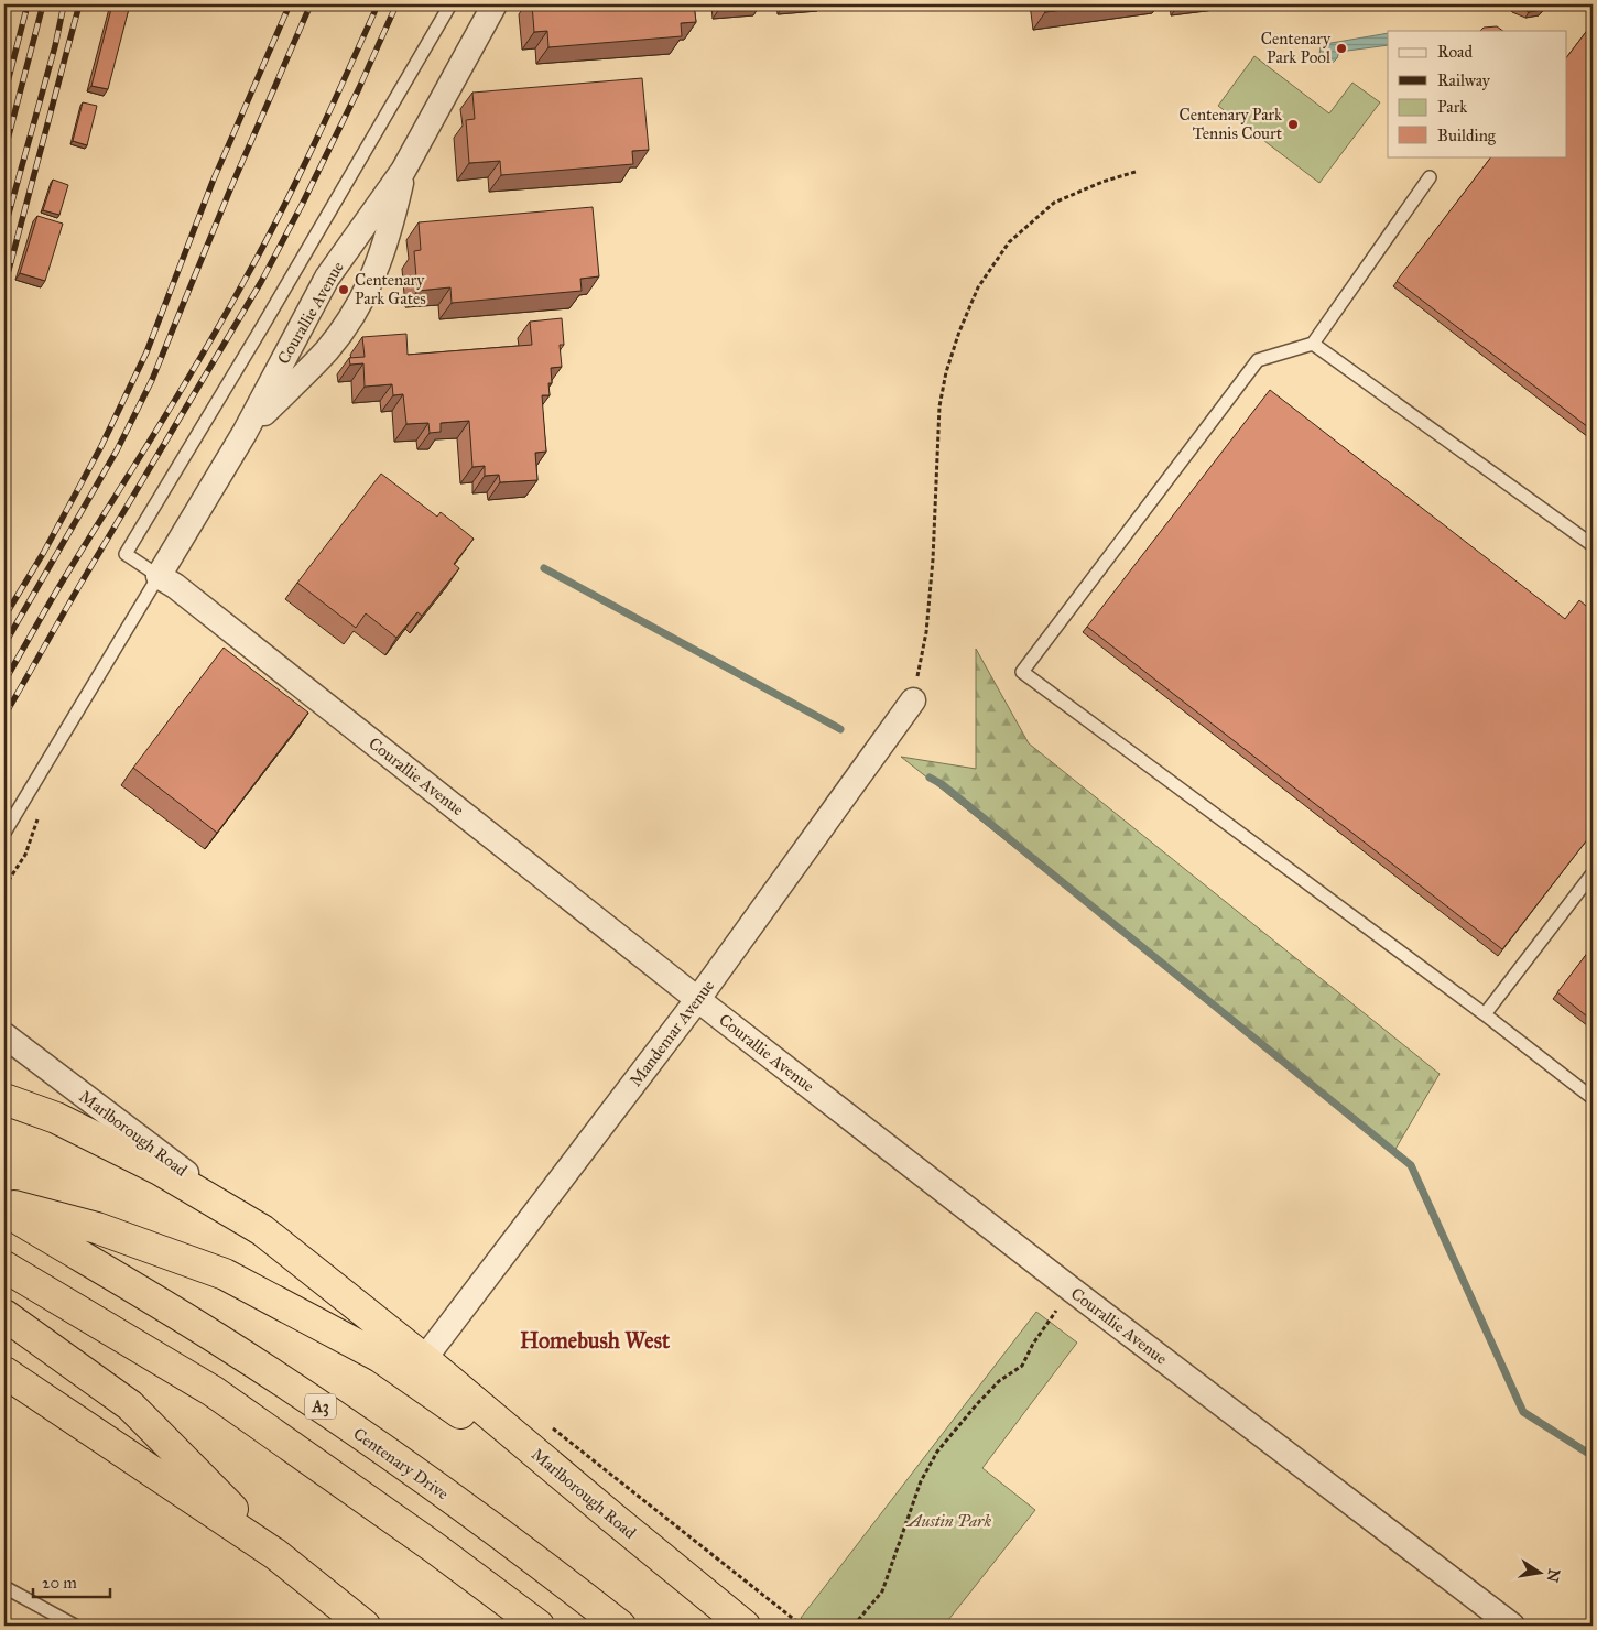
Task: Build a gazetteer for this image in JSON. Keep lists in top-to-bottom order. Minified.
{"streets":{"highway":["Marlborough Road","A3","Centenary Drive"],"street":["Courallie Avenue","Mandemar Avenue"]},"crossings":[["Courallie Avenue","Mandemar Avenue"],["Mandemar Avenue","Marlborough Road"]],"districts":["Homebush West"],"parks":["Austin Park"],"places":["Centenary Park Pool","Centenary Park Tennis Court","Centenary Park Gates"],"legend":["Road","Railway","Park","Building"],"scale_bar":"20 m","north":"right"}
